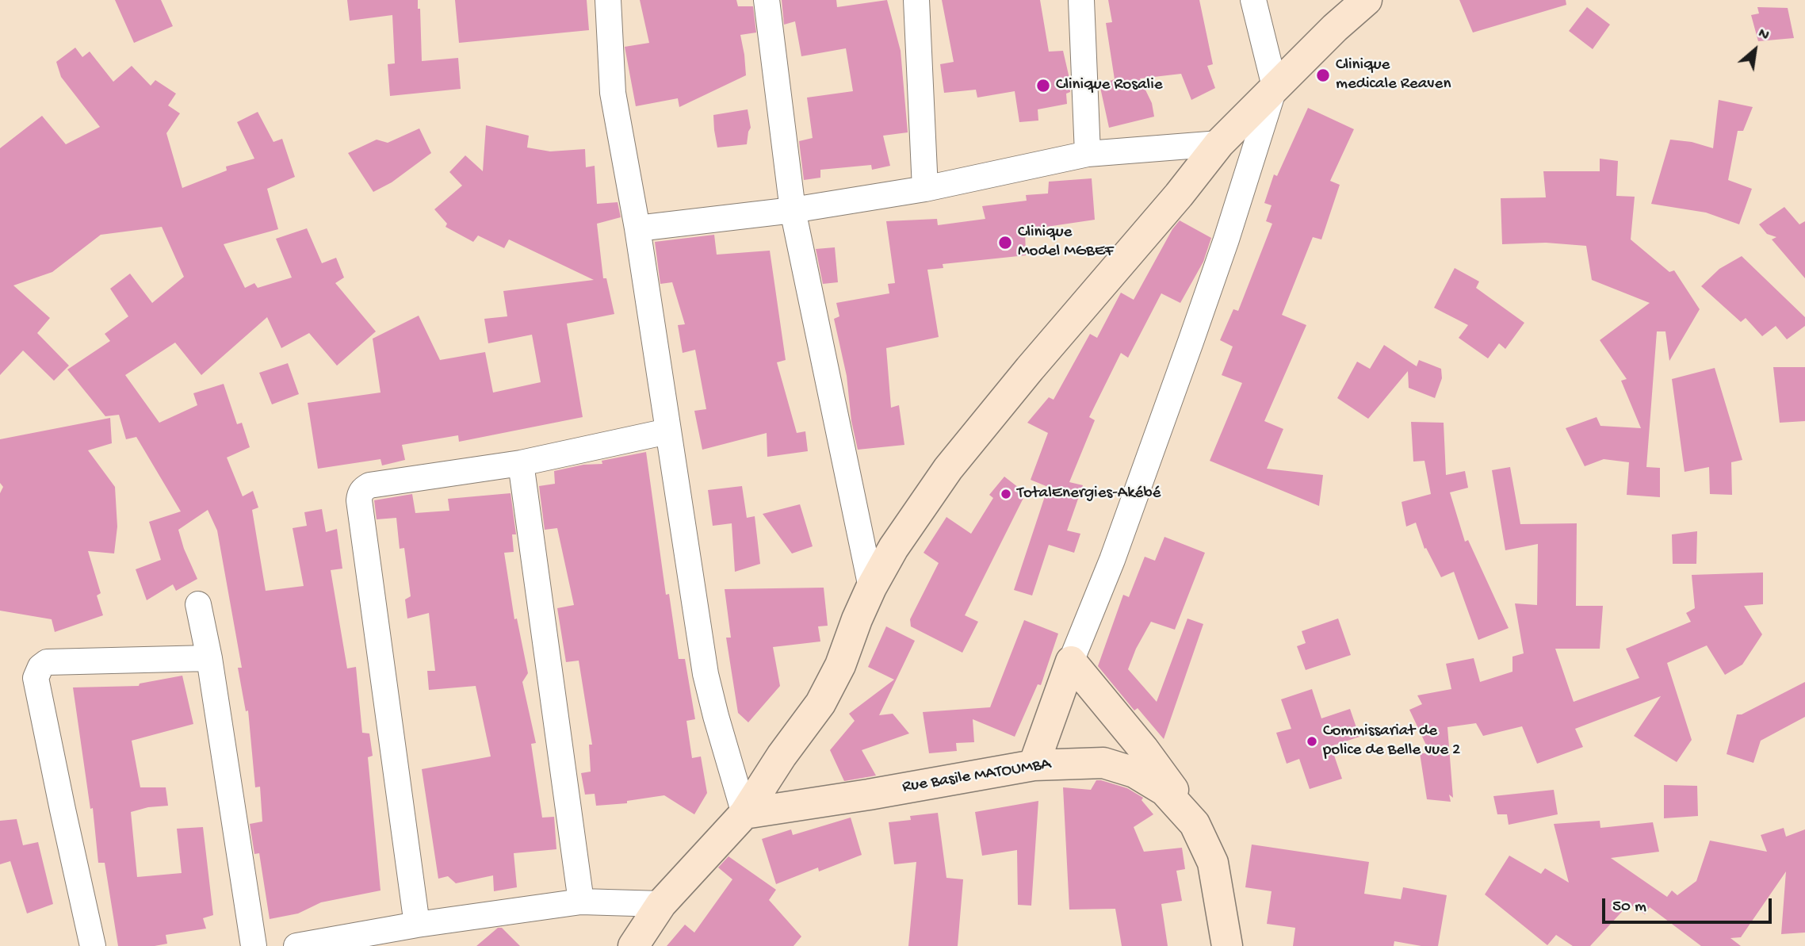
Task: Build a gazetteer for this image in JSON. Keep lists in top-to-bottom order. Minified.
{"streets":{"street":["Rue Basile MATOUMBA"]},"places":["Clinique medicale Reaven","Clinique Rosalie","Clinique Model MGBEF","TotalEnergies-Akébé","Commissariat de police de Belle vue 2"],"scale_bar":"50 m","north":"top right"}
